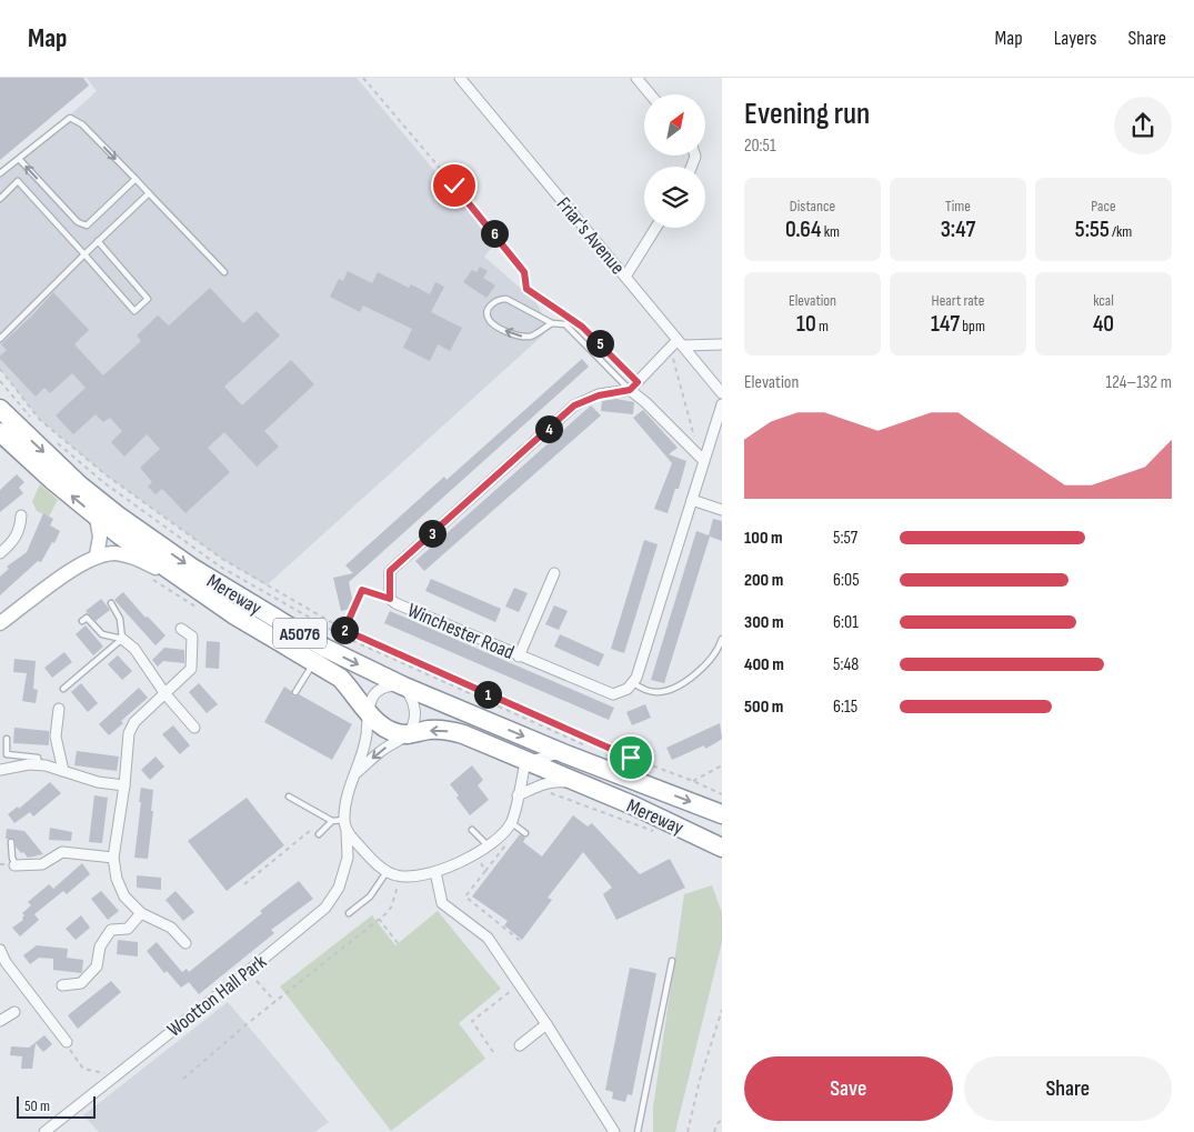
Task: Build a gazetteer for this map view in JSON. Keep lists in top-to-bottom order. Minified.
{"streets":{"highway":["Mereway","A5076"],"street":["Friar's Avenue","Winchester Road","Wootton Hall Park"]},"crossings":[["Mereway","Wootton Hall Park"]],"scale_bar":"50 m","north":"top right","page":{"header":"Map","nav":["Map","Layers","Share"],"heading":["Evening run","20:51"],"stats":[["Distance","0.64 km"],["Time","3:47"],["Pace","5:55 /km"],["Elevation","10 m"],["Heart rate","147 bpm"],["kcal","40"]],"pins":["6","5","4","3","2","1"],"chart":["Elevation","124–132 m"],"list":[{"name":"100 m","note":"5:57"},{"name":"200 m","note":"6:05"},{"name":"300 m","note":"6:01"},{"name":"400 m","note":"5:48"},{"name":"500 m","note":"6:15"}],"buttons":["Save","Share"],"scale":"50 m"}}
